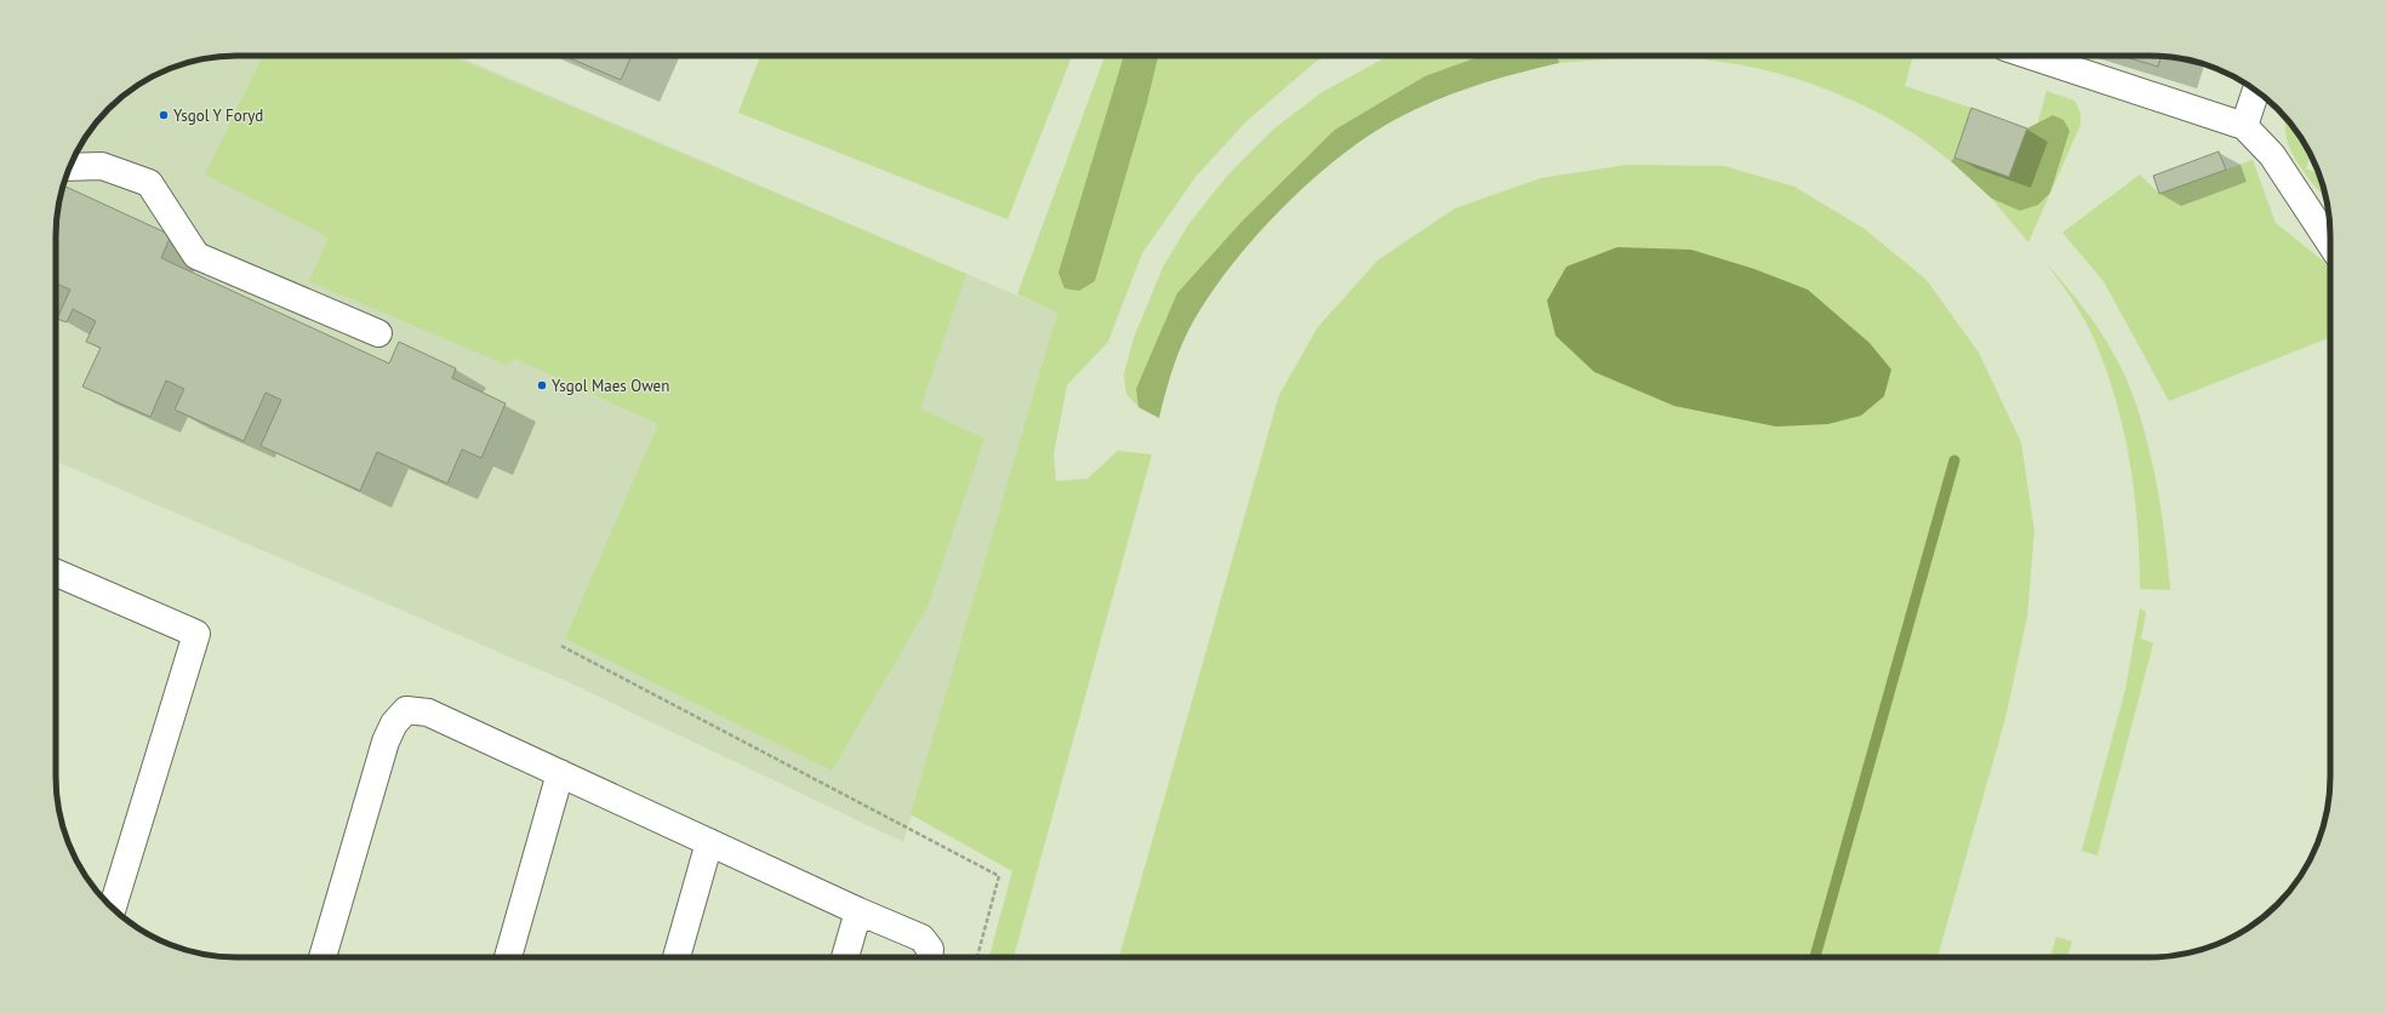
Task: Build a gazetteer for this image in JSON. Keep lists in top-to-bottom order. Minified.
{"places":["Ysgol Y Foryd","Ysgol Maes Owen"]}
